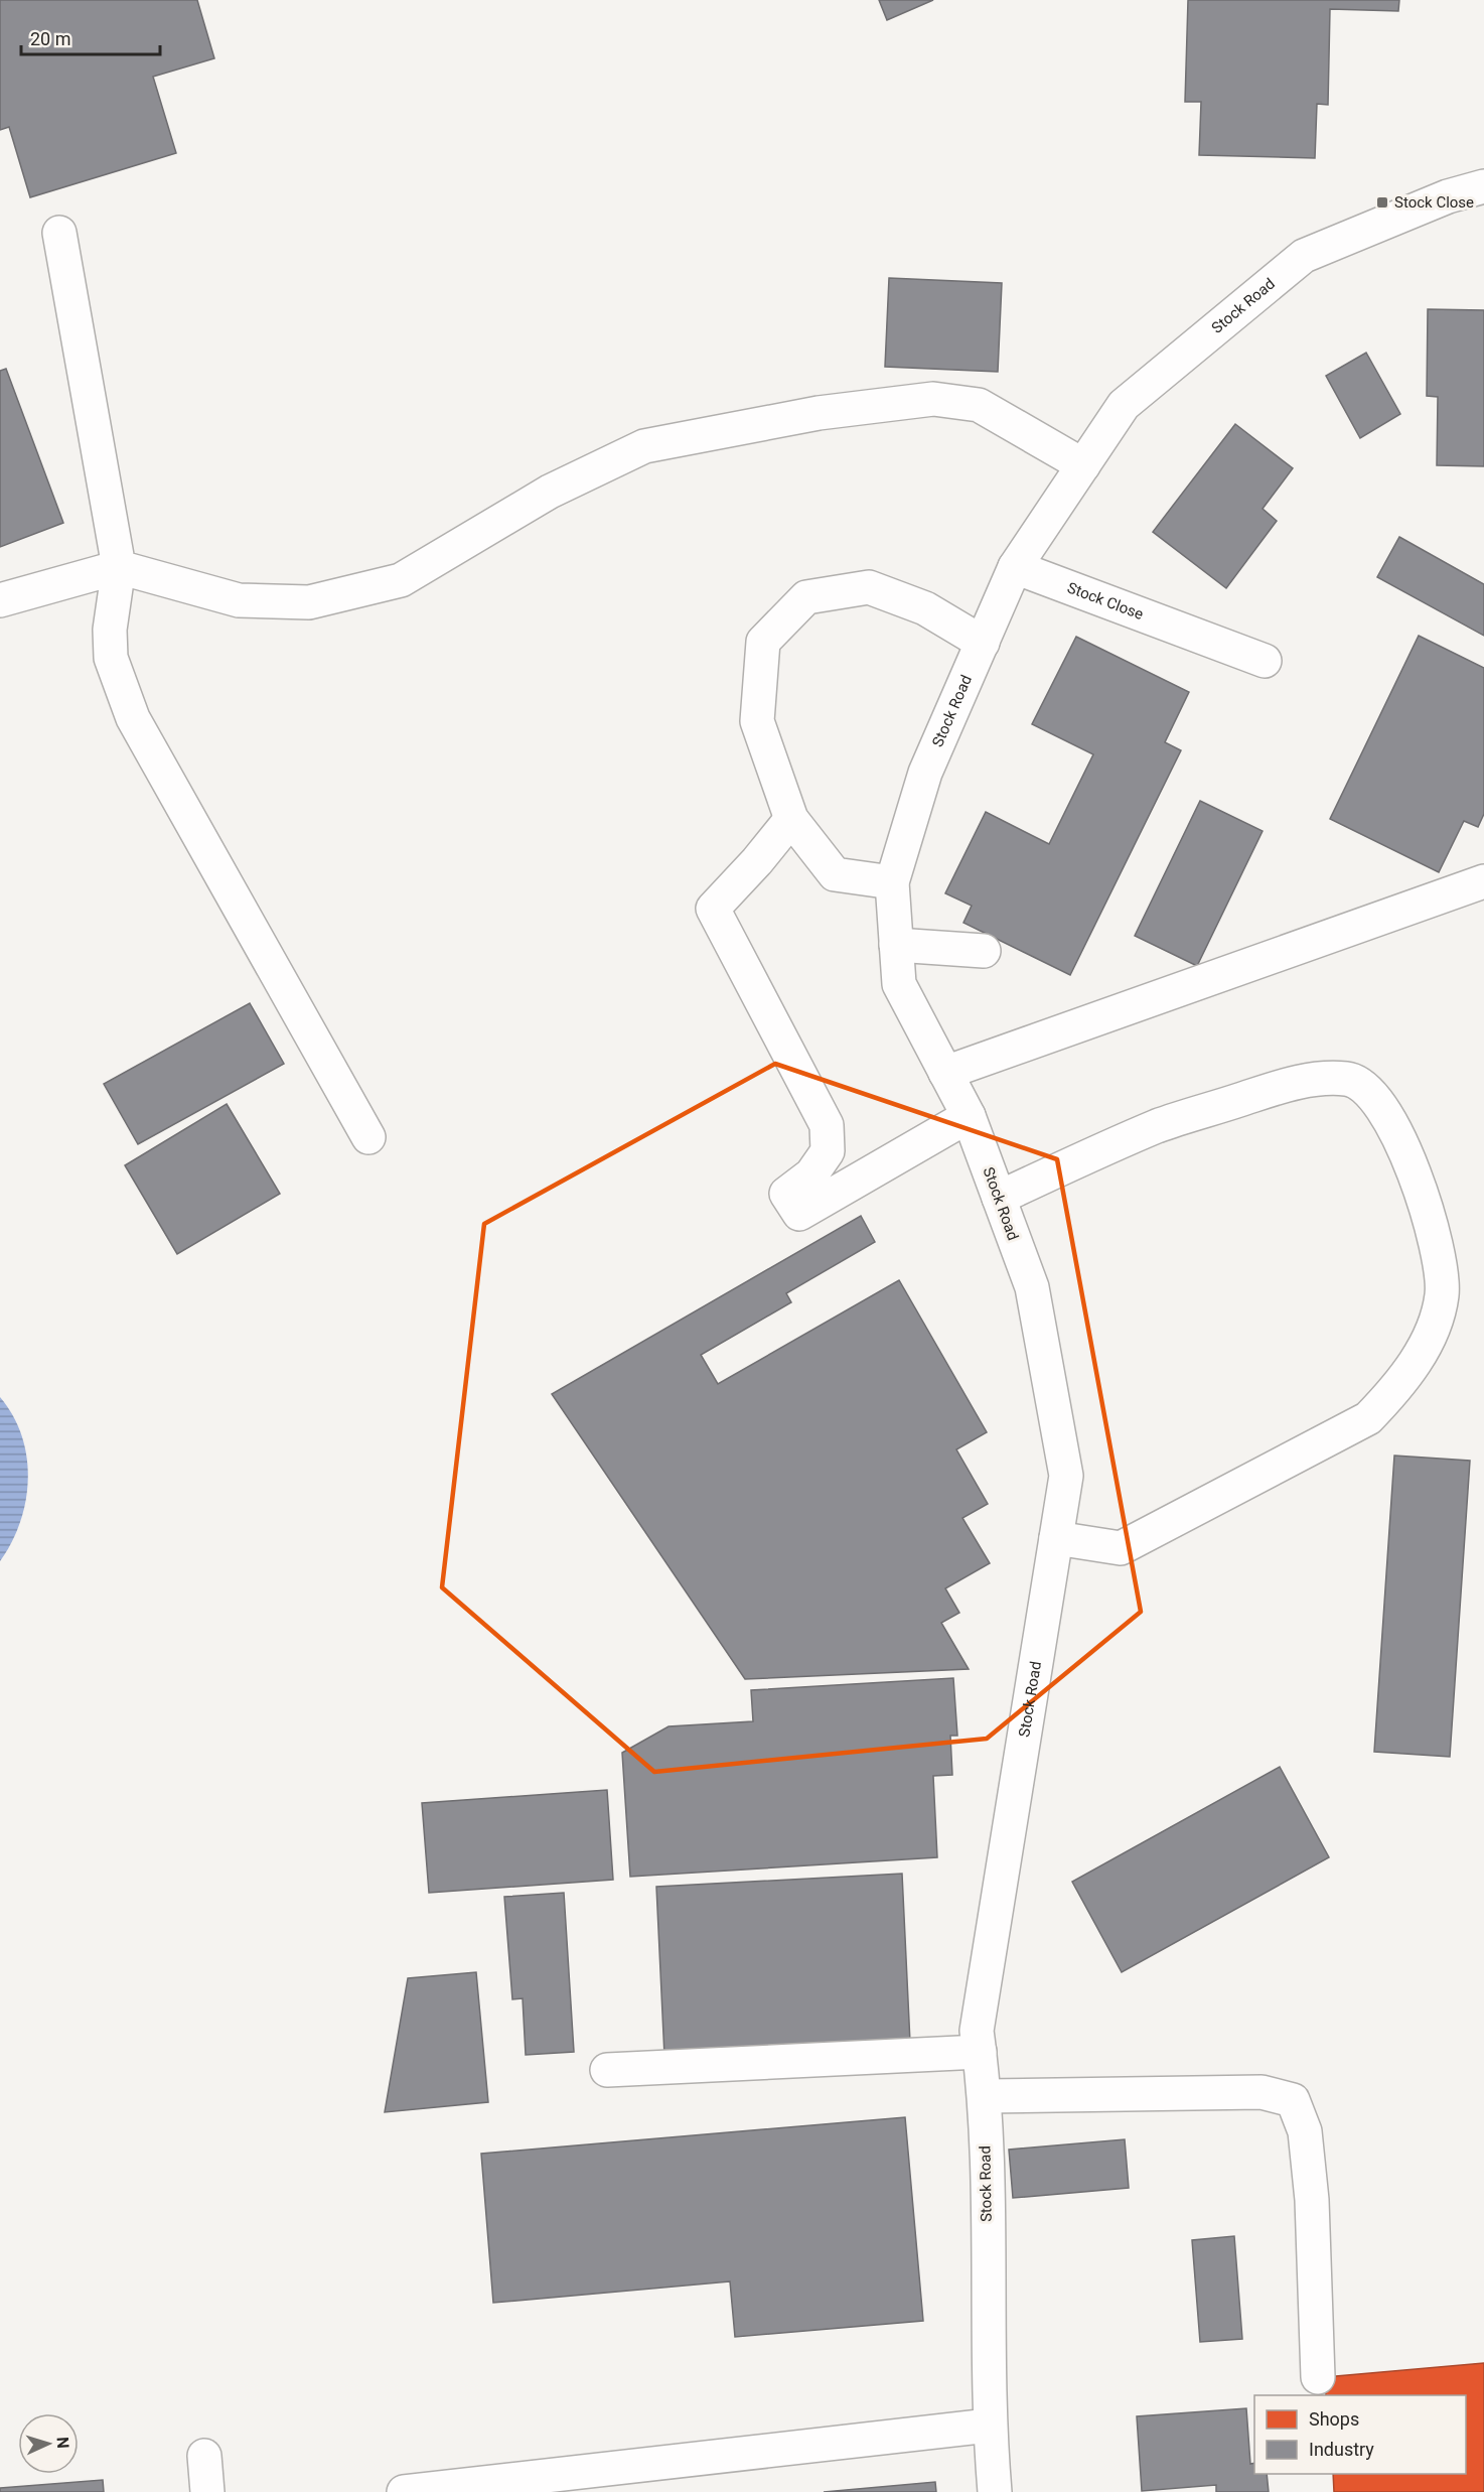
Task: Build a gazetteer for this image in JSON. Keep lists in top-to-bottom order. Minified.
{"streets":{"street":["Stock Road","Stock Close"]},"crossings":[["Stock Road","Stock Close"]],"places":{"transit":["Stock Close"]},"legend":["Shops","Industry"],"scale_bar":"20 m","north":"right"}
